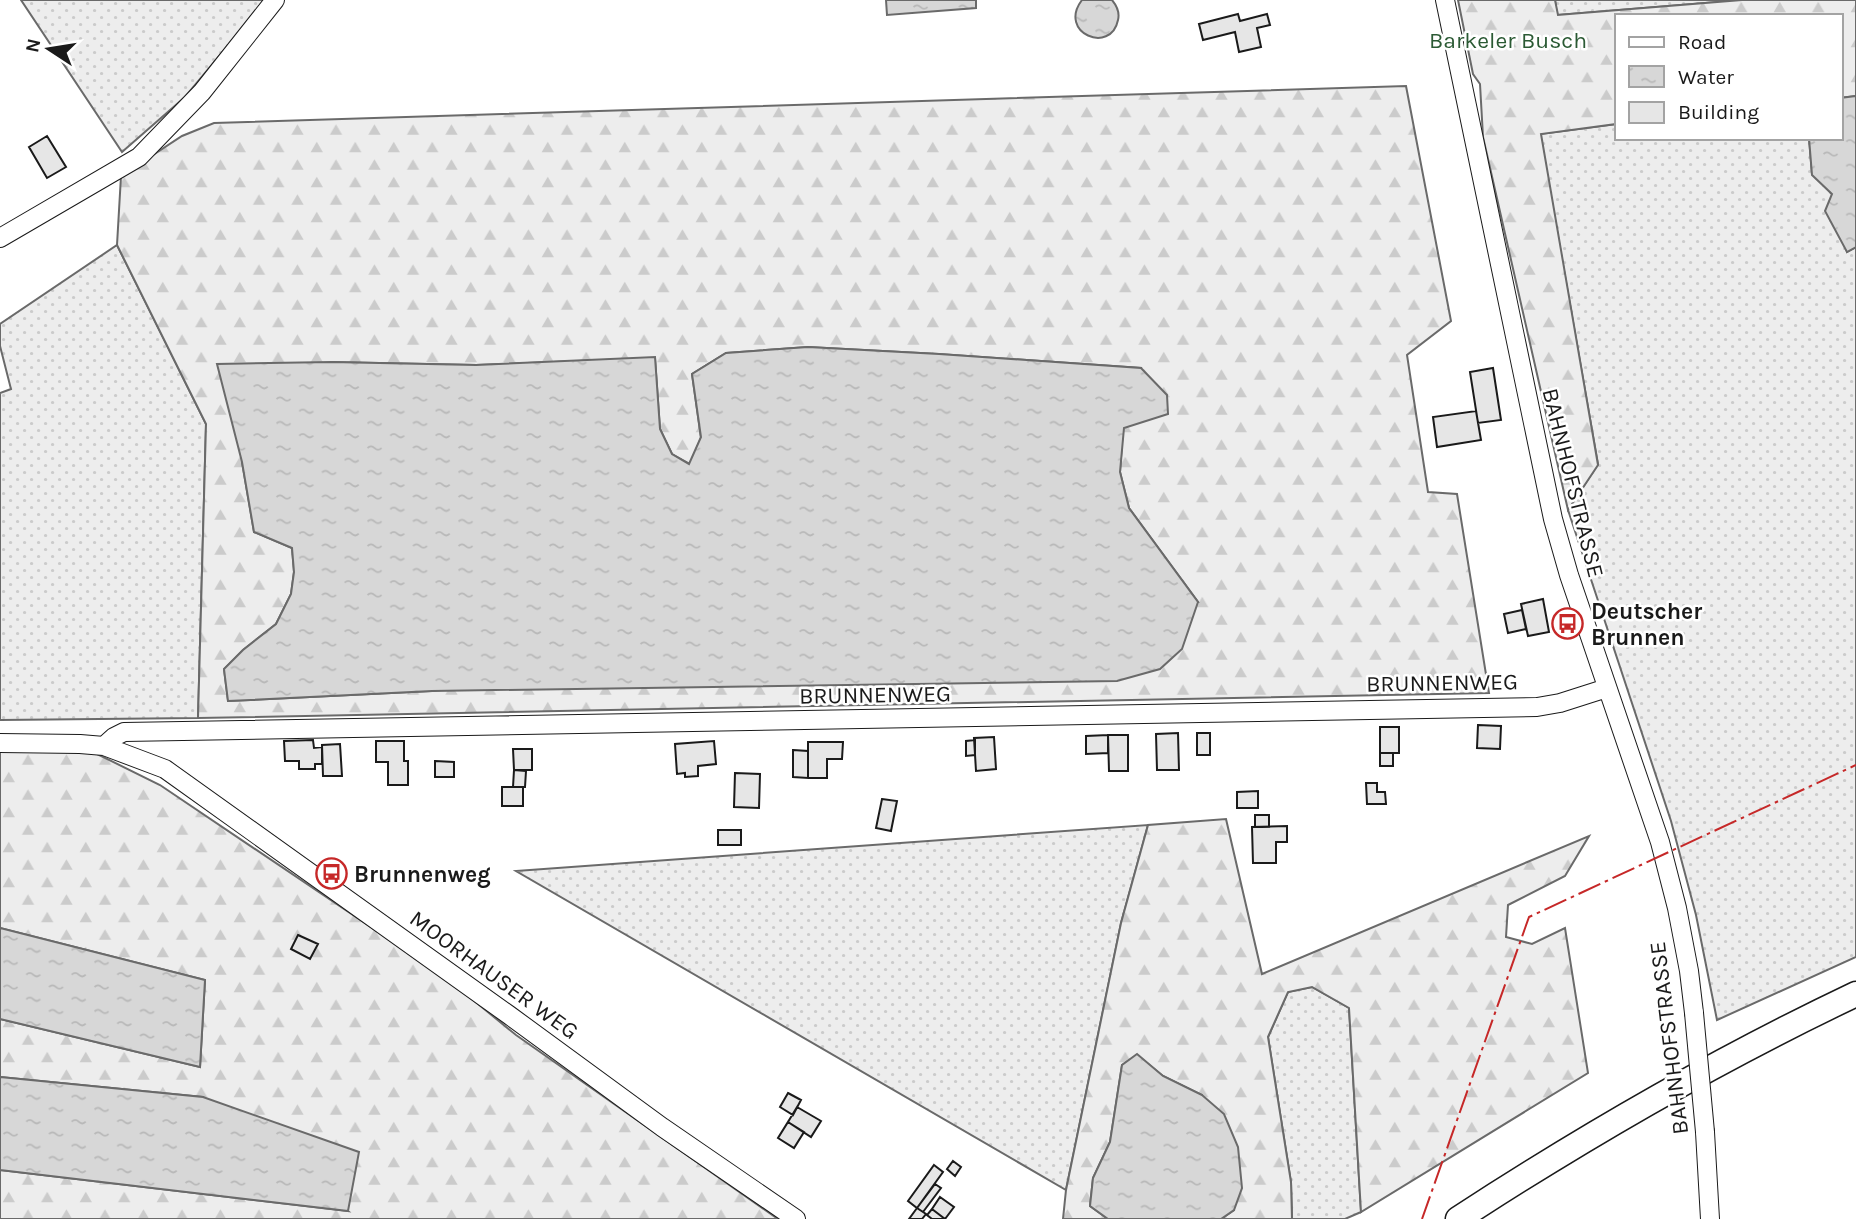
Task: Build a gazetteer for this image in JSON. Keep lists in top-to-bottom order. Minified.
{"streets":{"street":["BAHNHOFSTRASSE","BRUNNENWEG","MOORHAUSER WEG"]},"crossings":[["BAHNHOFSTRASSE","BRUNNENWEG"],["BRUNNENWEG","MOORHAUSER WEG"]],"parks":["Barkeler Busch"],"places":{"bus stop":["Deutscher Brunnen","Brunnenweg"]},"legend":["Road","Water","Building"],"north":"left"}
